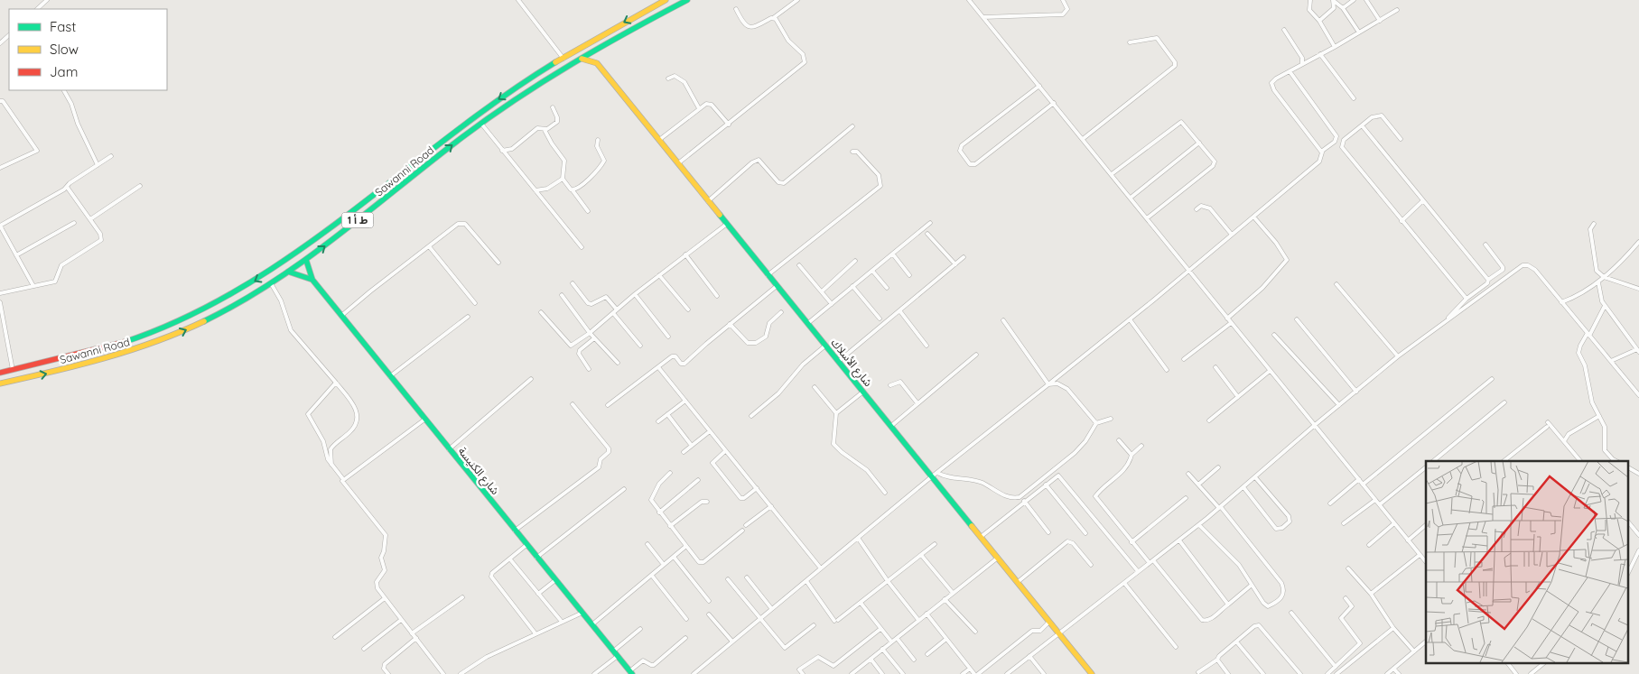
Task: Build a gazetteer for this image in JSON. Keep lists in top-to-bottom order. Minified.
{"streets":{"main road":["Sawanni Road","ط أ 1","شارع الأسلاك","شارع الكنيسة"]},"crossings":[["Sawanni Road","شارع الكنيسة"]],"legend":["Fast","Slow","Jam"]}
